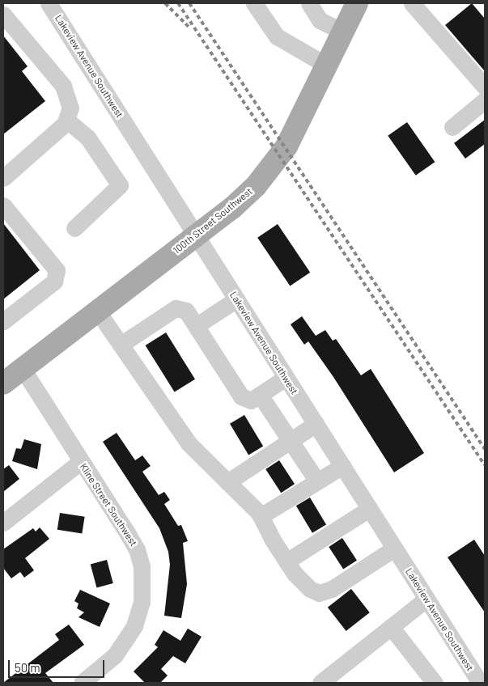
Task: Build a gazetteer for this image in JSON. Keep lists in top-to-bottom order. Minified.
{"streets":{"main road":["100th Street Southwest"],"street":["Lakeview Avenue Southwest","Kline Street Southwest"]},"crossings":[["Lakeview Avenue Southwest","100th Street Southwest"],["100th Street Southwest","Kline Street Southwest"]],"scale_bar":"50 m"}
